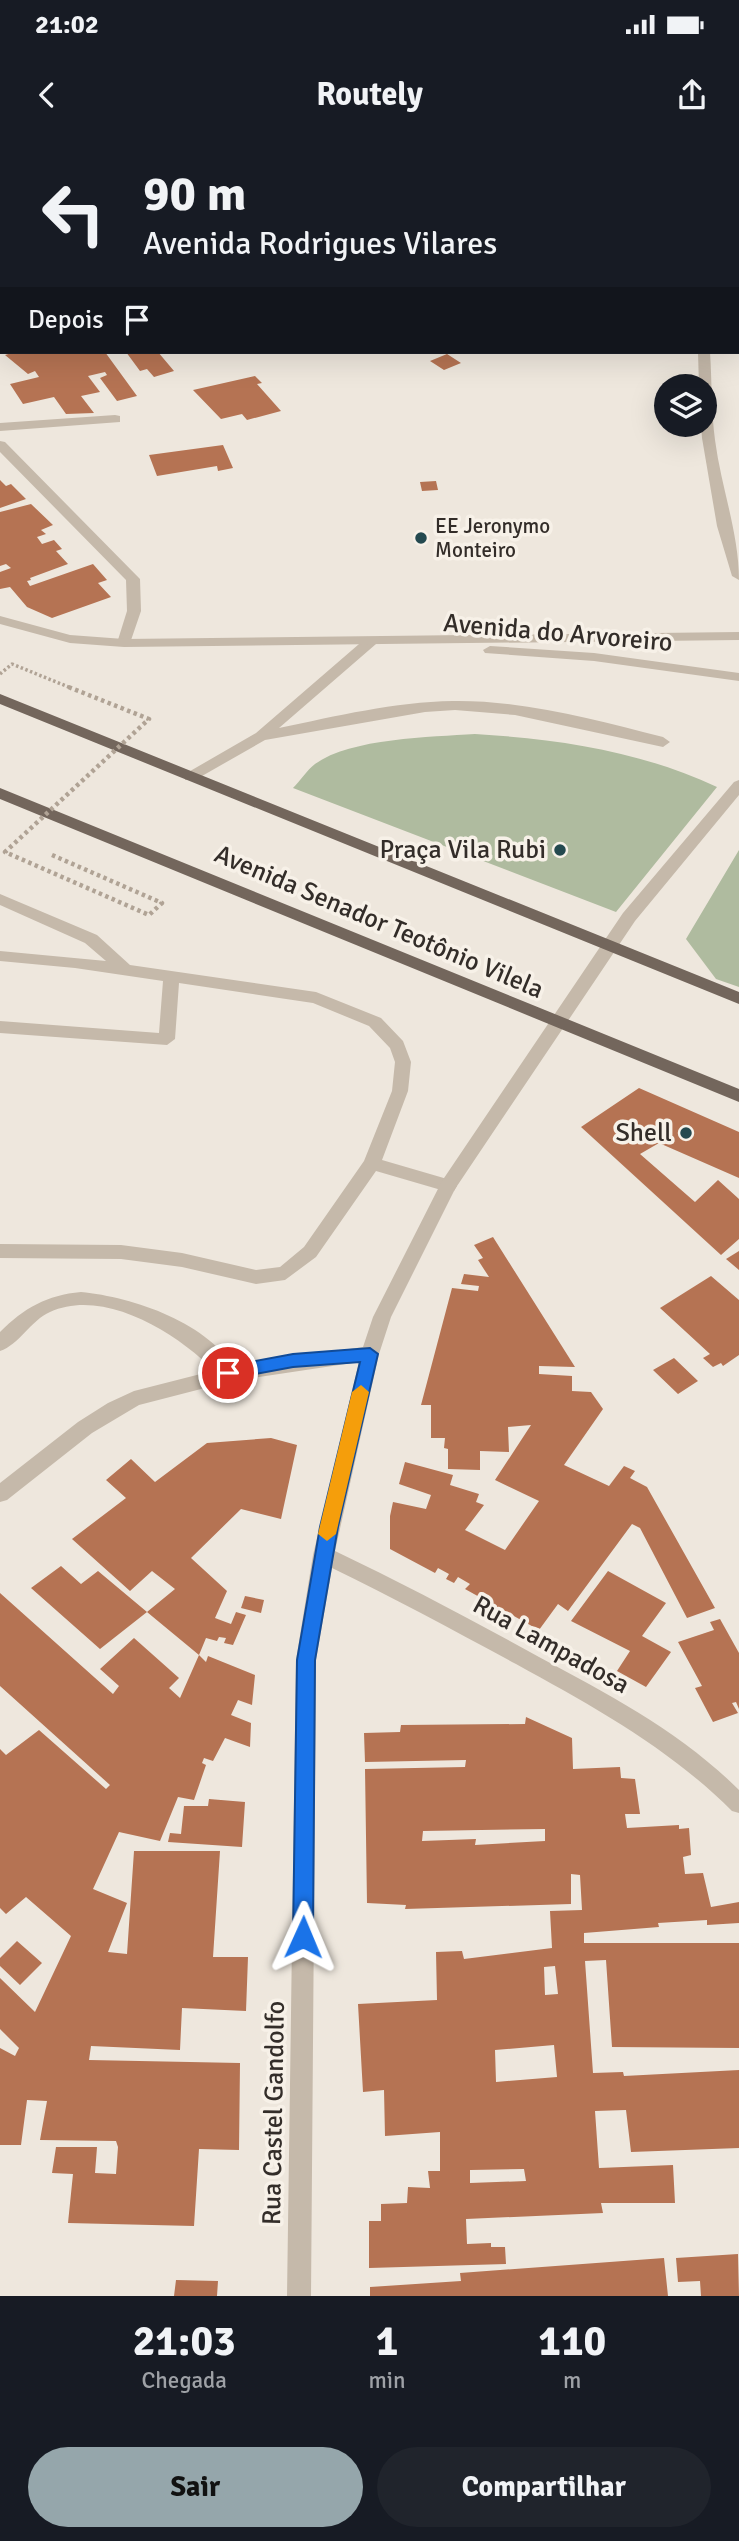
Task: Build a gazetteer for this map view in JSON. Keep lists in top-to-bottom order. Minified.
{"streets":{"main road":["Avenida Senador Teotônio Vilela"],"street":["Avenida do Arvoreiro","Rua Lampadosa","Rua Castel Gandolfo"]},"crossings":[["Avenida Senador Teotônio Vilela","Rua Castel Gandolfo"],["Rua Lampadosa","Rua Castel Gandolfo"]],"places":["EE Jeronymo Monteiro","Praça Vila Rubi","Shell"],"page":{"status":"21:02","header":"Routely","turn":["90 m","Avenida Rodrigues Vilares"],"then":"Depois","eta":["21:03","Chegada","1","min","110","m"],"buttons":["Sair","Compartilhar"]}}
